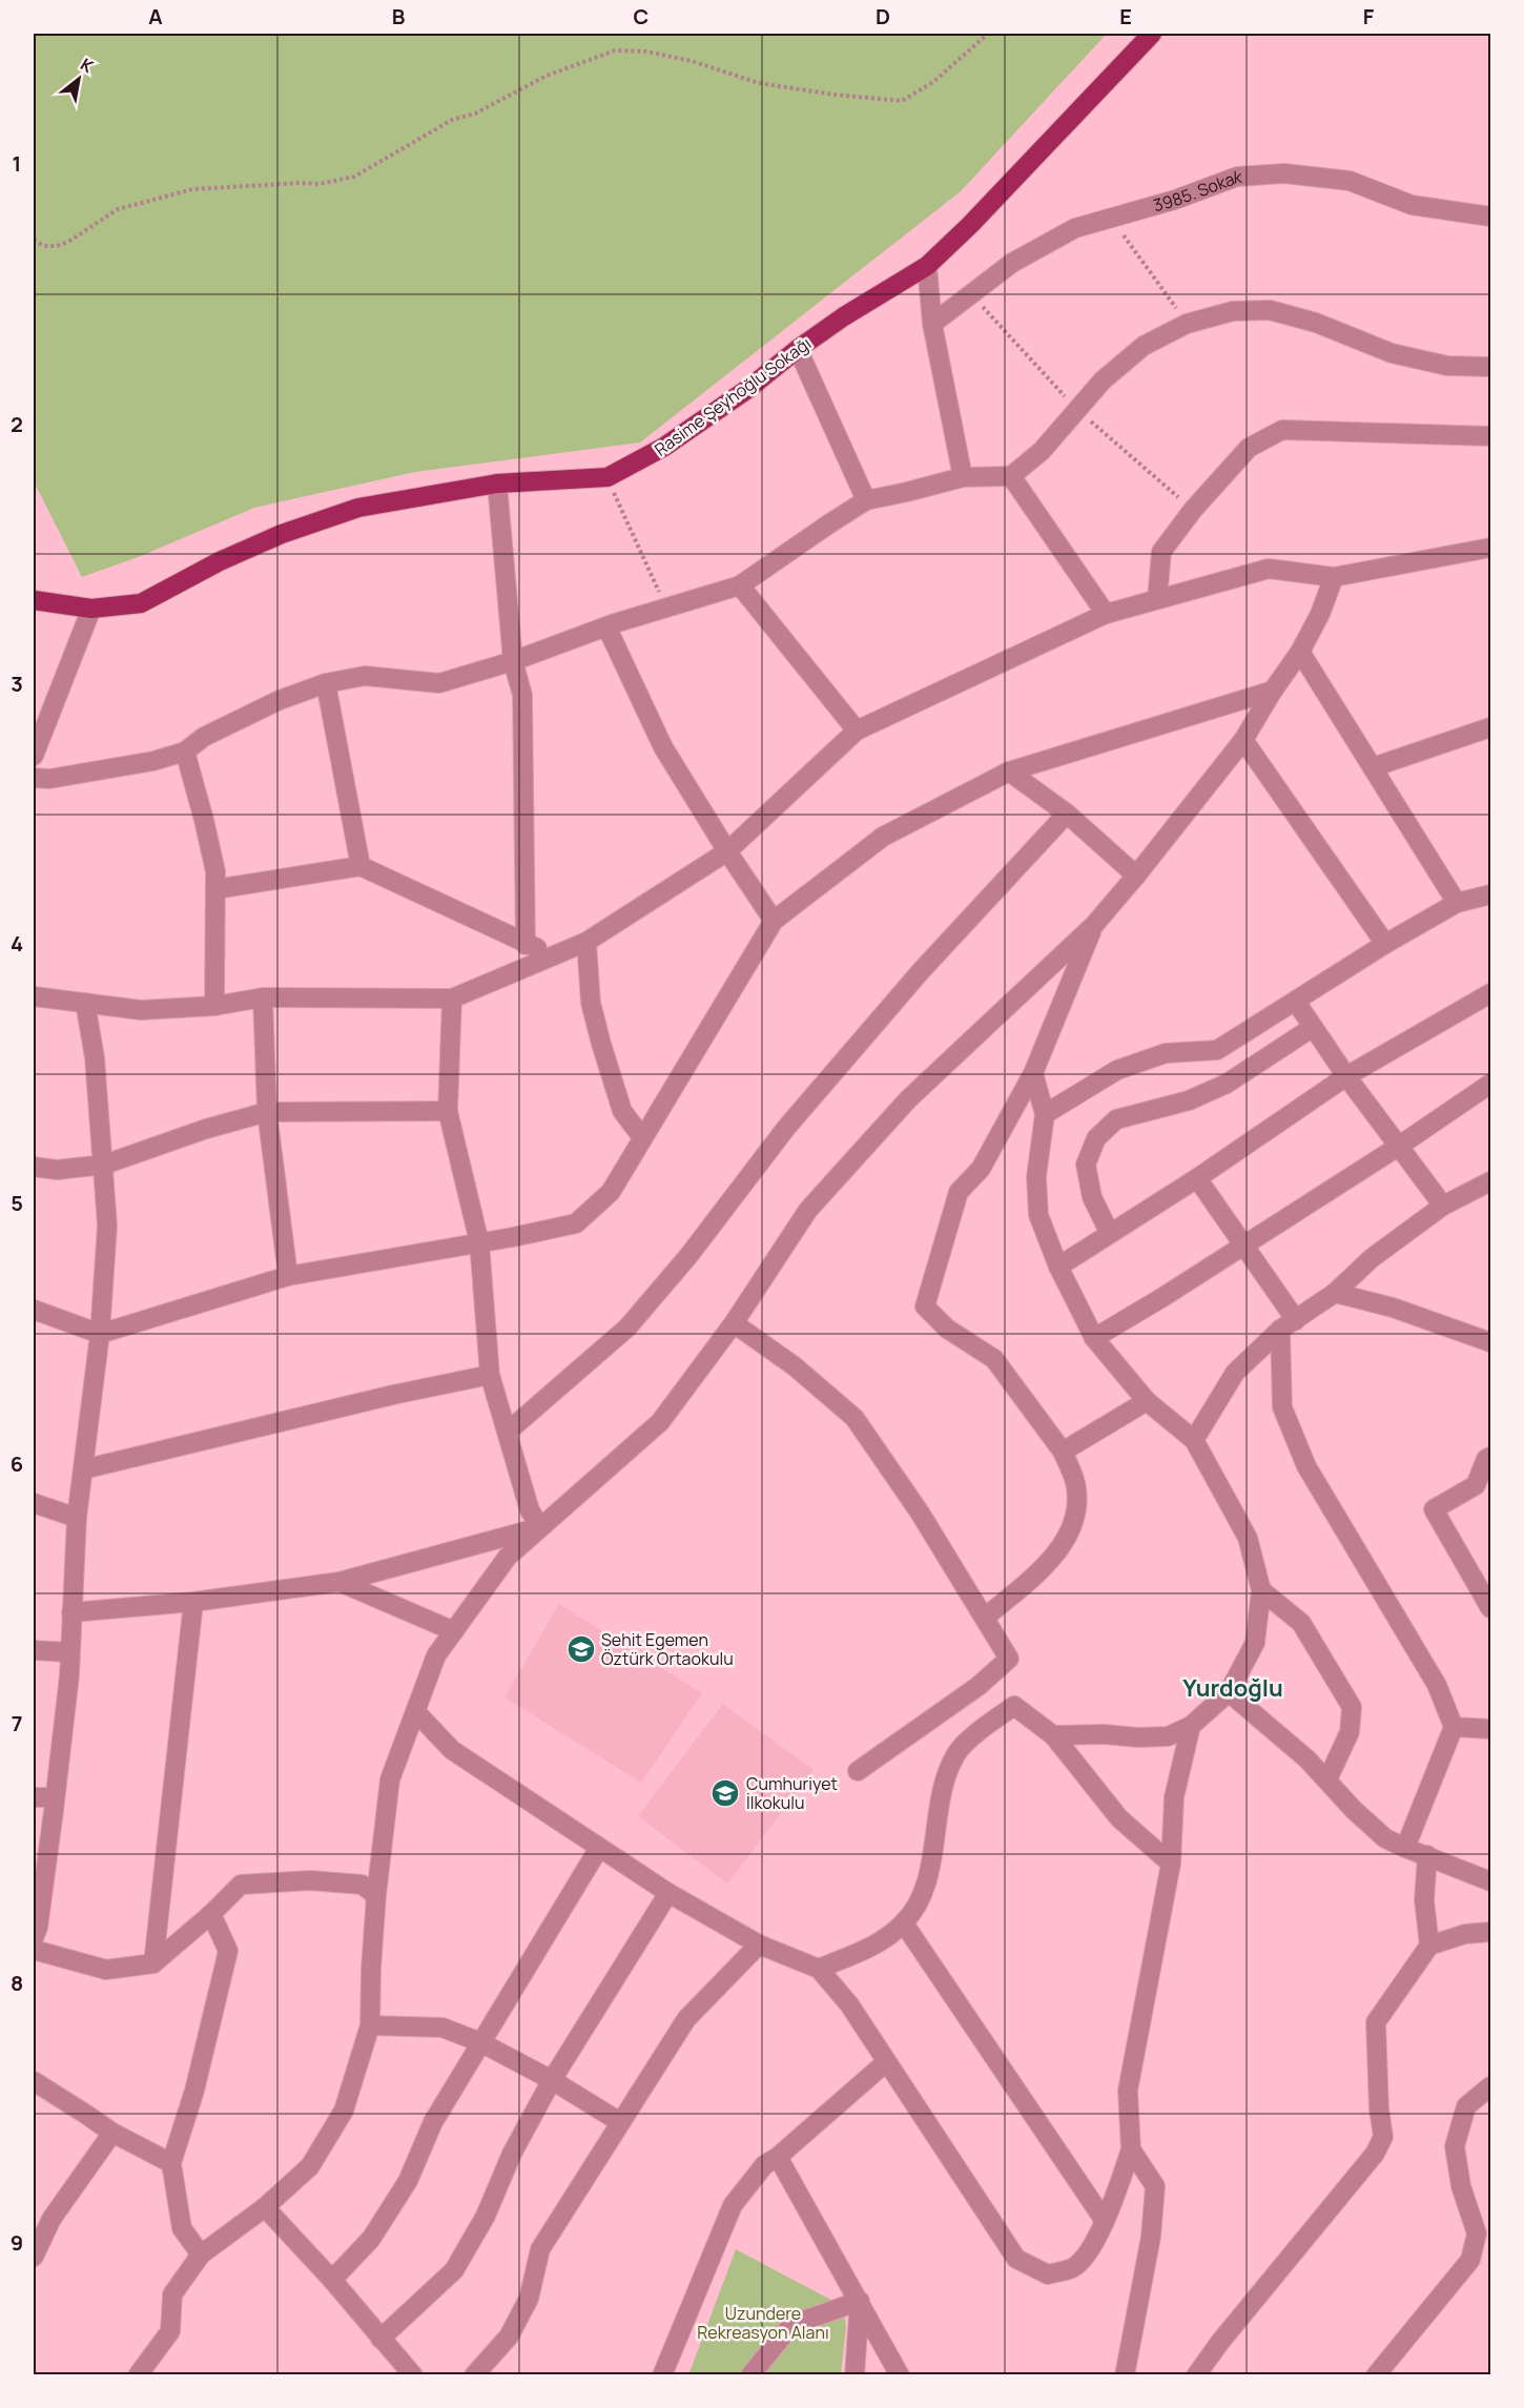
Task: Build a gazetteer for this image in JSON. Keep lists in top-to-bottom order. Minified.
{"streets":{"main road":["Rasime Şeyhoğlu Sokağı"],"street":["3985. Sokak"]},"districts":["Yurdoğlu"],"parks":["Uzundere Rekreasyon Alanı"],"places":{"school or university":["Şehit Egemen Öztürk Ortaokulu","Cumhuriyet İlkokulu"]},"north":"top right","grid":{"columns":["A","B","C","D","E","F"],"rows":["1","2","3","4","5","6","7","8","9"]}}
